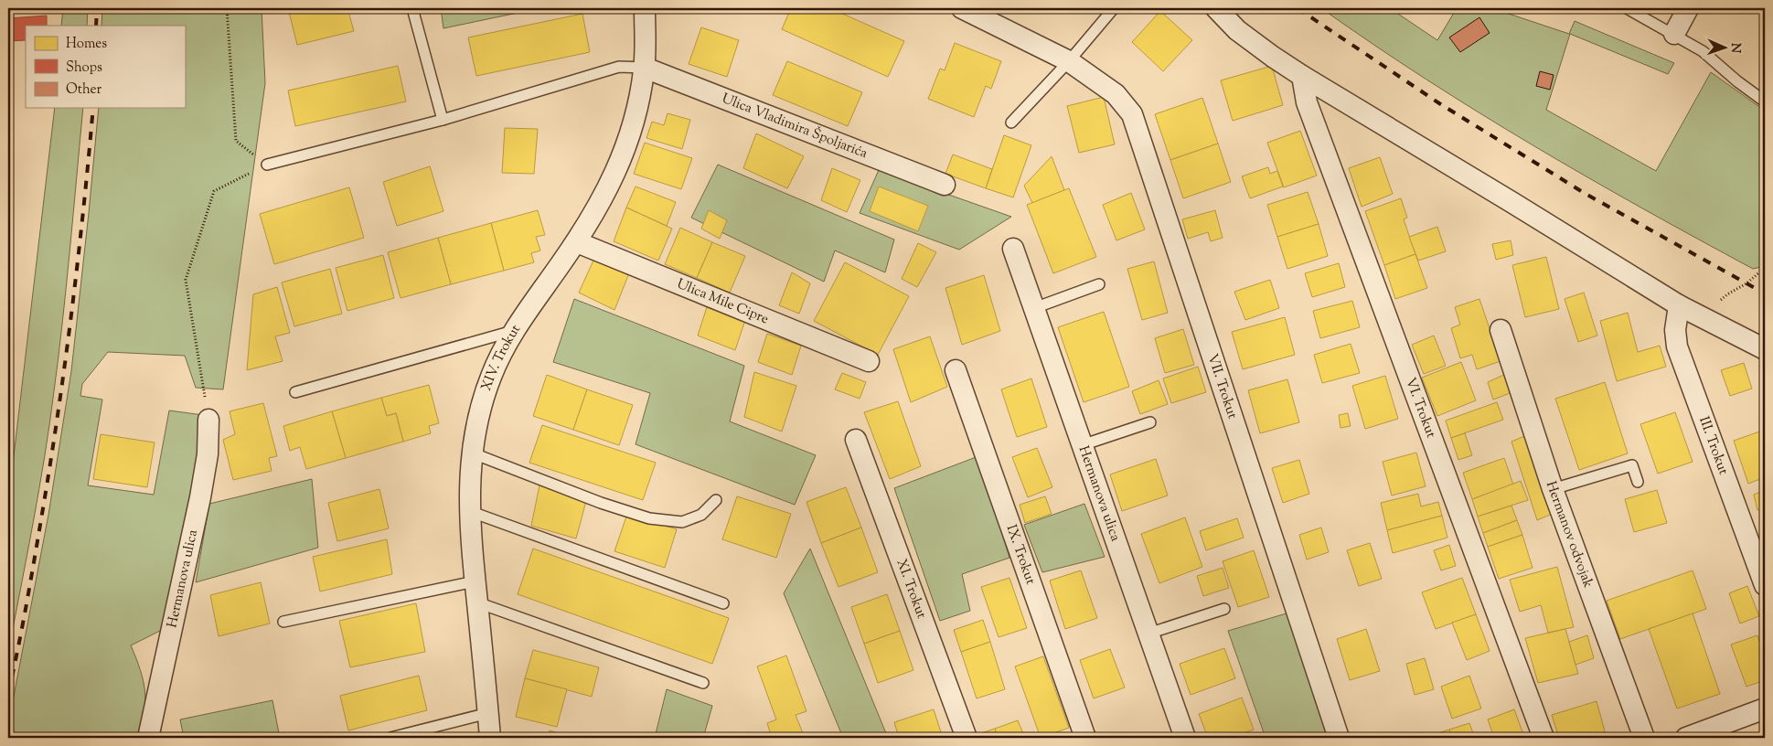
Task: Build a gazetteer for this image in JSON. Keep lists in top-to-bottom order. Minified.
{"streets":{"street":["Ulica Vladimira Špoljarića","Ulica Mile Cipre","XIV. Trokut","VII. Trokut","VI. Trokut","III. Trokut","Hermanova ulica","Hermanov odvojak","IX. Trokut","XI. Trokut"]},"crossings":[["Ulica Vladimira Špoljarića","XIV. Trokut"],["Ulica Mile Cipre","XIV. Trokut"]],"legend":["Homes","Shops","Other"],"north":"right"}
